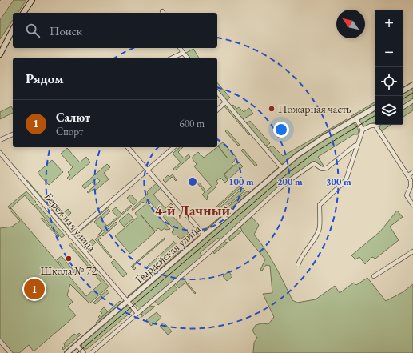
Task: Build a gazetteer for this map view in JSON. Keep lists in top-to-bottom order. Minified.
{"streets":{"street":["Бережная улица","Гвардейская улица"]},"crossings":[["Бережная улица","Гвардейская улица"]],"districts":["4-й Дачный"],"places":["Пожарная часть","Школа № 72"],"north":"top left","page":{"map_buttons":["+","−"],"search":"Поиск","heading":"Рядом","list":[{"mark":"1","name":"Салют","note":"Спорт","value":"600 m"}],"pins":"1"},"rings":["100 m","200 m","300 m"]}
